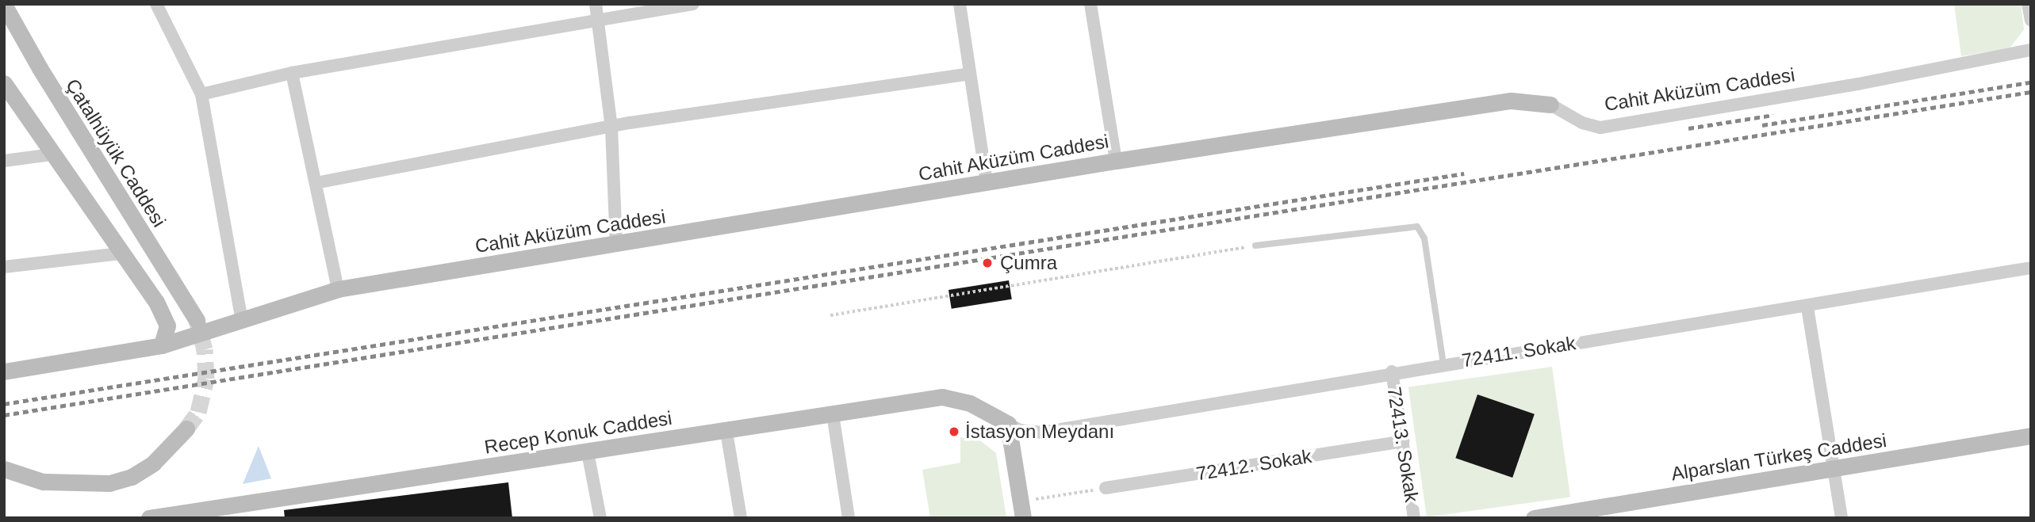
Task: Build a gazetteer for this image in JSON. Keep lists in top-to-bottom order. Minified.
{"streets":{"street":["Cahit Aküzüm Caddesi","Çatalhüyük Caddesi","72411. Sokak","Recep Konuk Caddesi","72413. Sokak","Alparslan Türkeş Caddesi","72412. Sokak"]},"crossings":[["72411. Sokak","Recep Konuk Caddesi"],["72411. Sokak","72413. Sokak"],["72413. Sokak","72412. Sokak"]],"places":["Çumra","İstasyon Meydanı"]}
